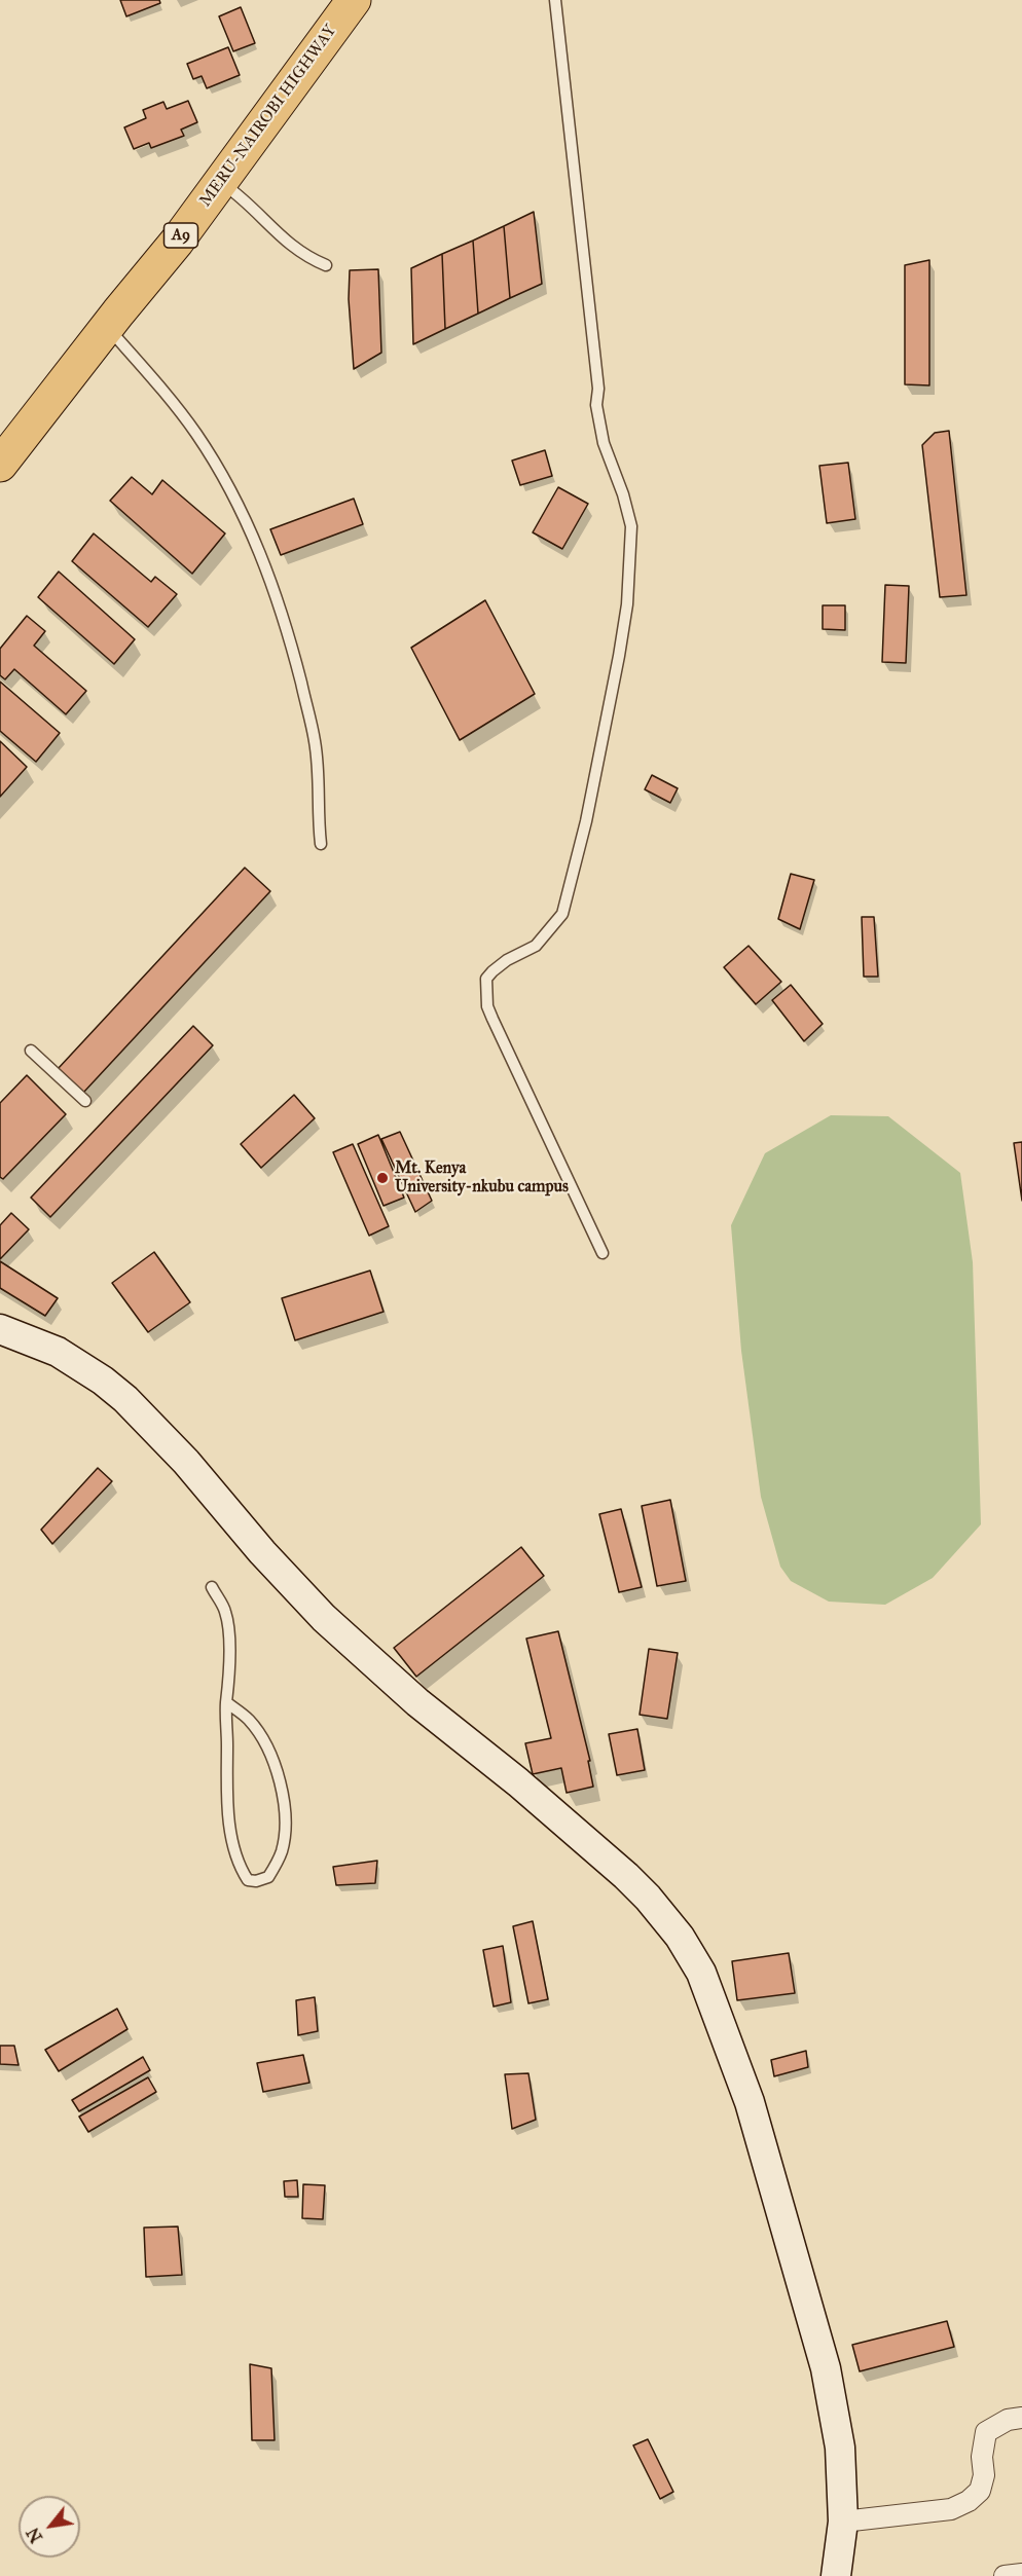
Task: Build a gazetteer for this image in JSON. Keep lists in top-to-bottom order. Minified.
{"streets":{"highway":["MERU-NAIROBI HIGHWAY","A9"]},"places":["Mt. Kenya University-nkubu campus"],"north":"bottom left"}
